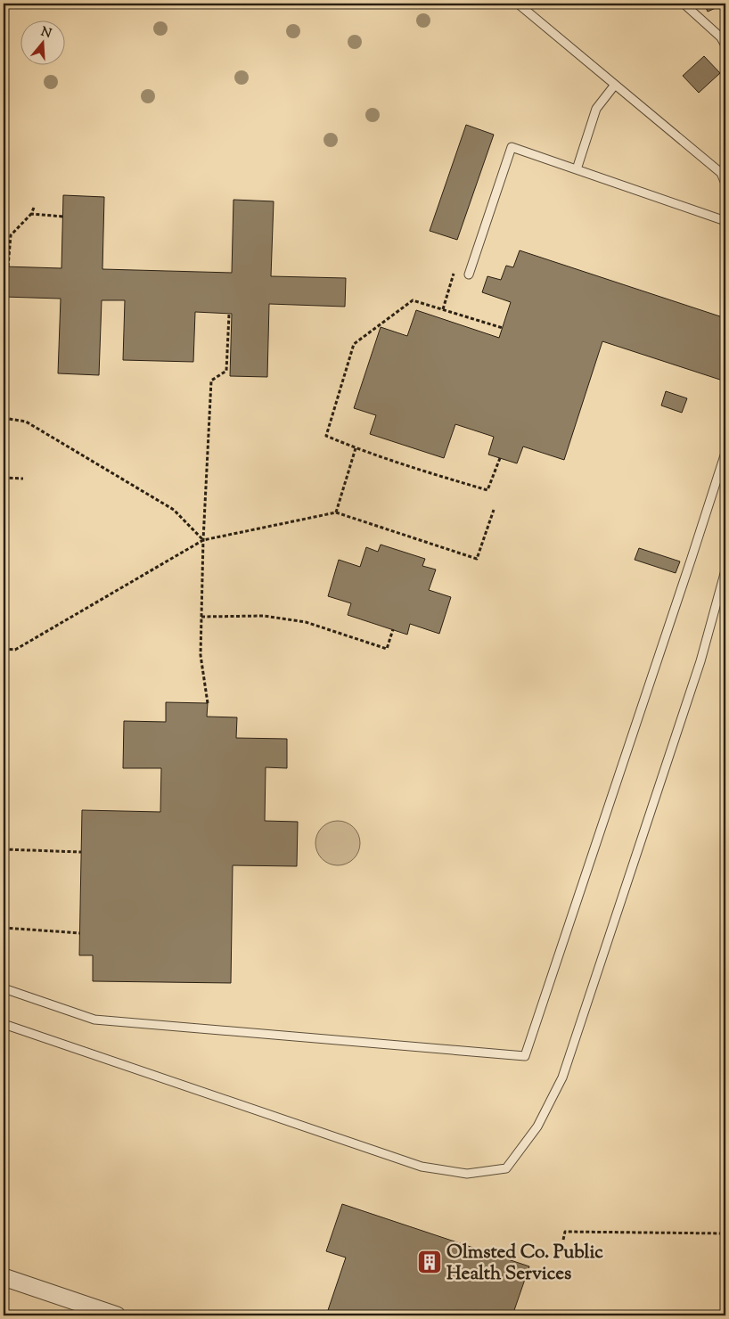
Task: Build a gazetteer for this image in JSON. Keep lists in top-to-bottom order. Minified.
{"places":{"building":["Olmsted Co. Public Health Services"]},"north":"top"}
